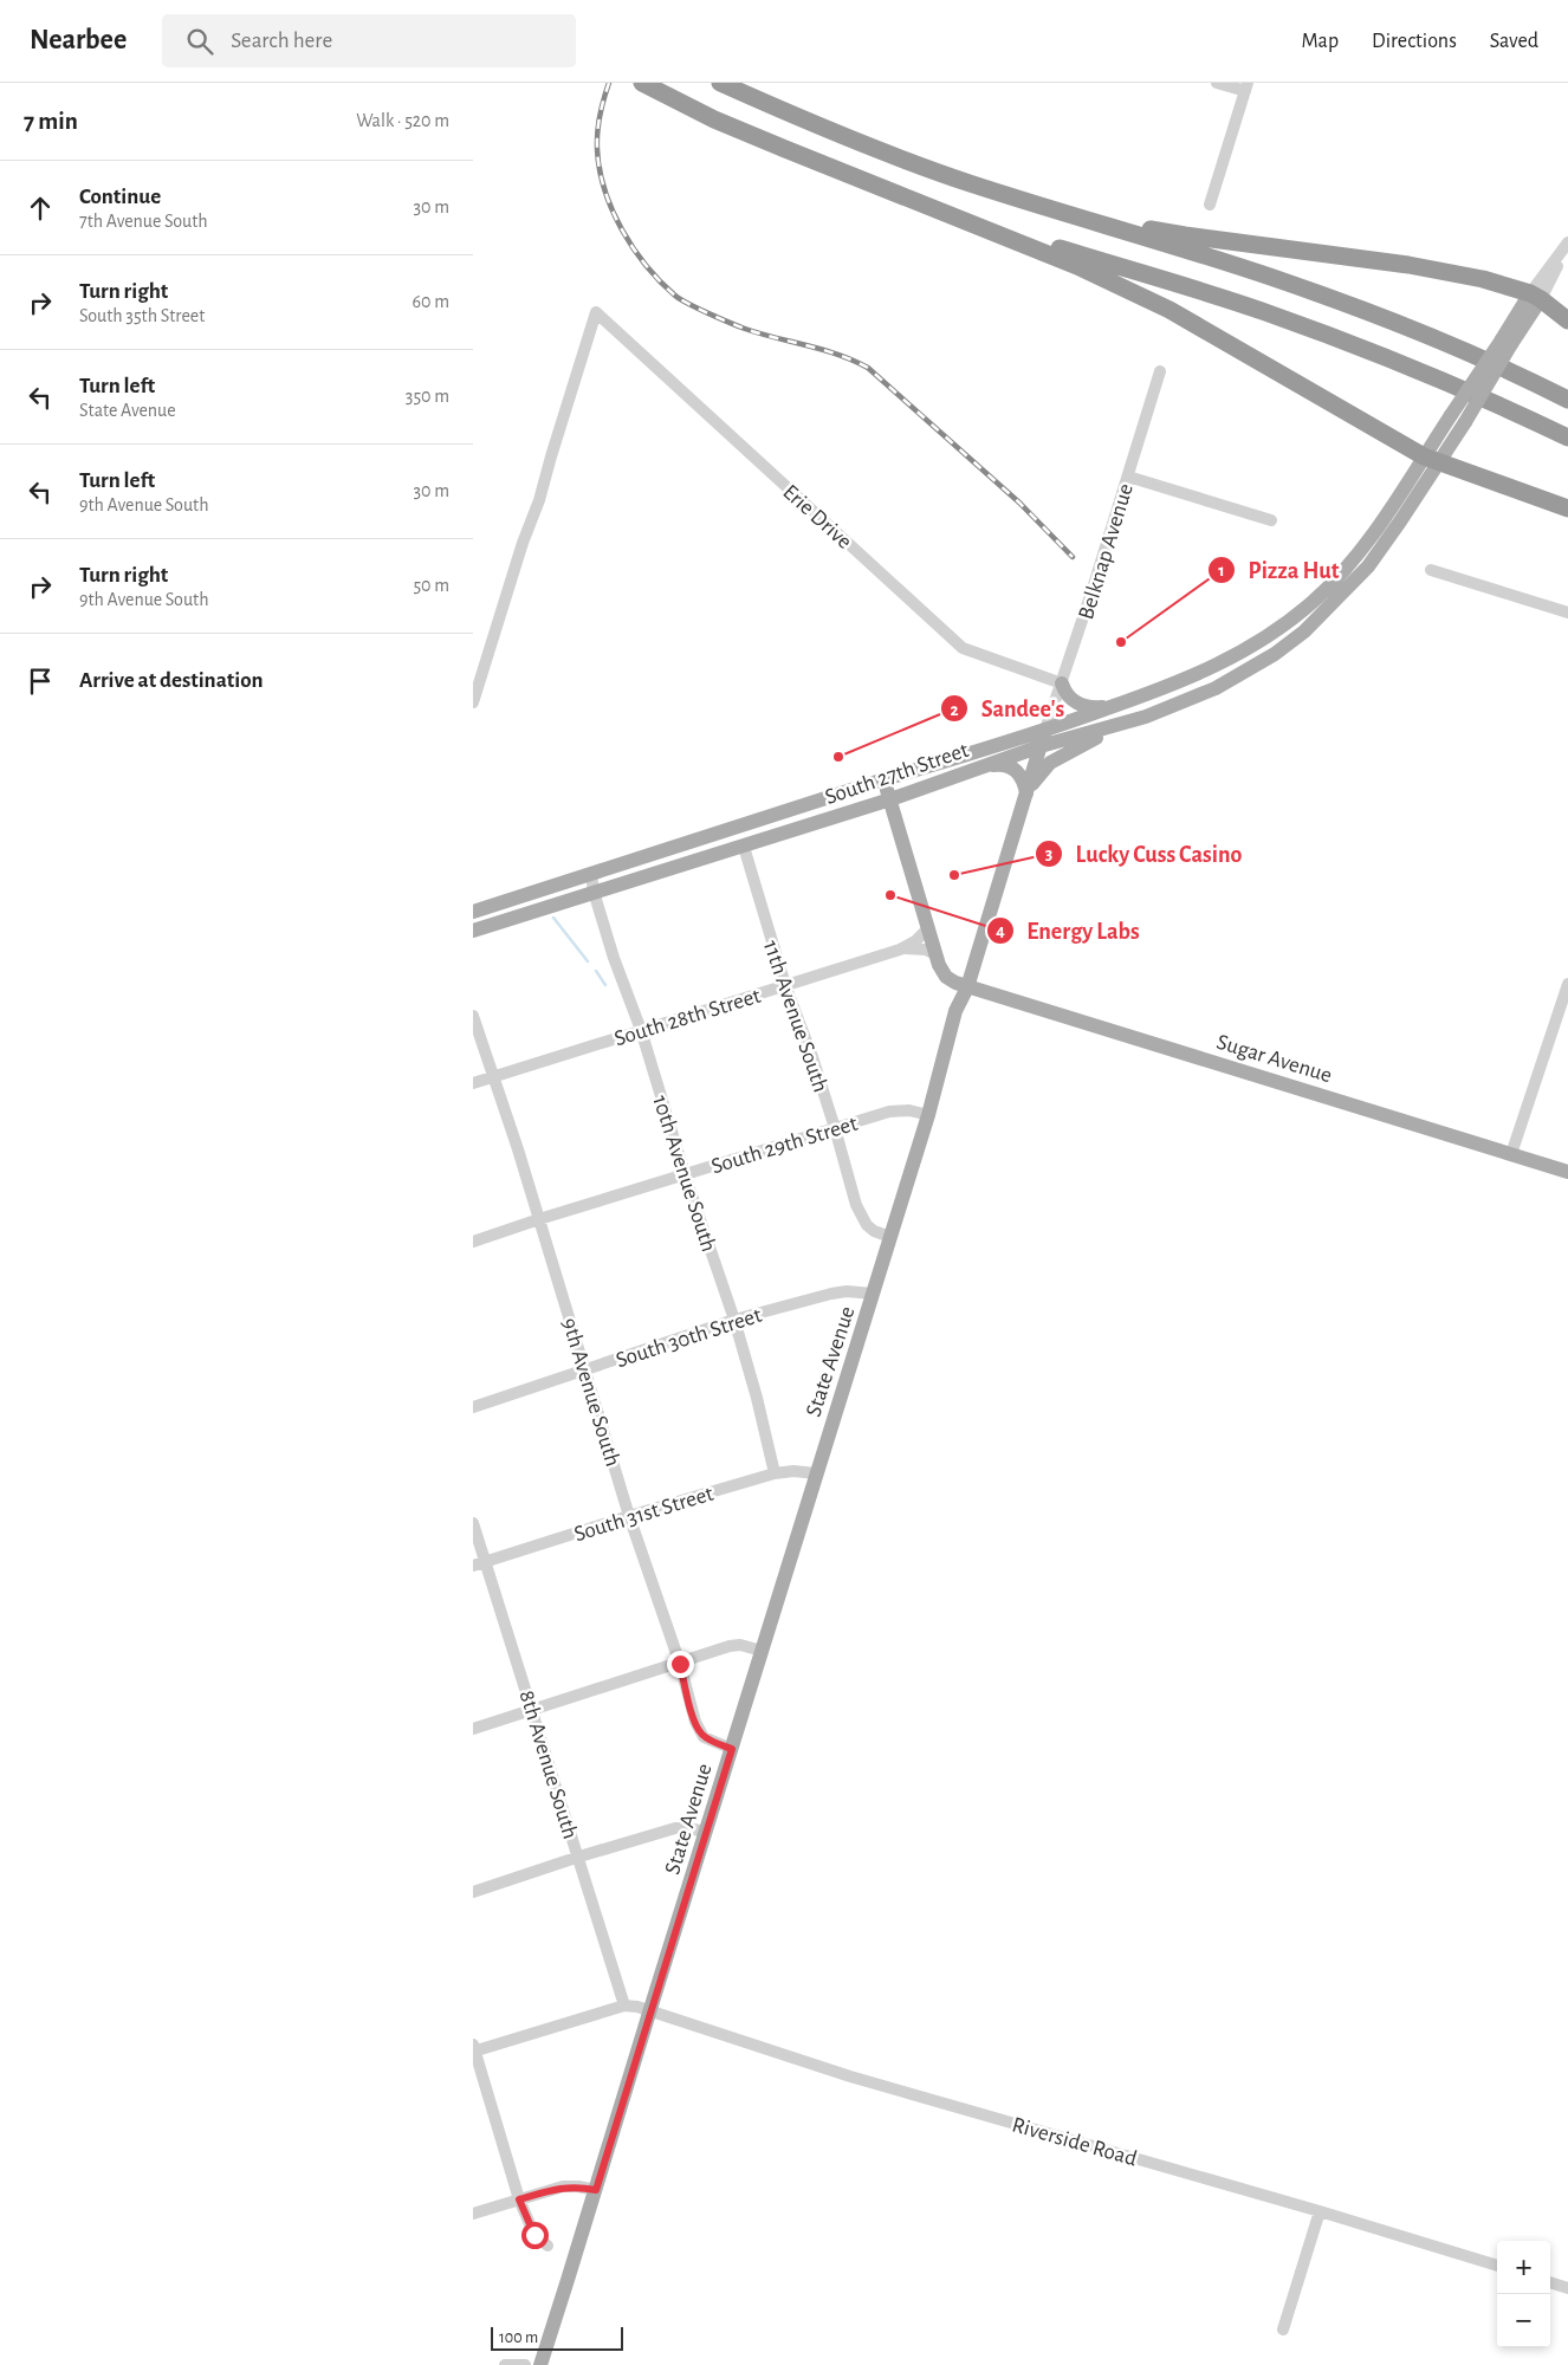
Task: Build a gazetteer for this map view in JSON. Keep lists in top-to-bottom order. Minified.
{"streets":{"main road":["South 27th Street","Sugar Avenue","State Avenue"],"street":["Erie Drive","Belknap Avenue","South 28th Street","11th Avenue South","South 29th Street","10th Avenue South","South 30th Street","9th Avenue South","South 31st Street","8th Avenue South","Riverside Road"]},"crossings":[["Erie Drive","Belknap Avenue"],["Belknap Avenue","South 27th Street"],["Belknap Avenue","State Avenue"],["South 27th Street","11th Avenue South"],["South 27th Street","Sugar Avenue"],["South 27th Street","10th Avenue South"],["South 27th Street","State Avenue"],["South 28th Street","11th Avenue South"],["South 28th Street","Sugar Avenue"],["South 28th Street","10th Avenue South"],["South 28th Street","9th Avenue South"],["11th Avenue South","South 29th Street"],["11th Avenue South","State Avenue"],["Sugar Avenue","State Avenue"],["South 29th Street","10th Avenue South"],["South 29th Street","State Avenue"],["South 29th Street","9th Avenue South"],["10th Avenue South","South 30th Street"],["10th Avenue South","South 31st Street"],["South 30th Street","State Avenue"],["South 30th Street","9th Avenue South"],["State Avenue","9th Avenue South"],["State Avenue","South 31st Street"],["State Avenue","Riverside Road"],["9th Avenue South","South 31st Street"],["South 31st Street","8th Avenue South"],["8th Avenue South","Riverside Road"]],"places":["Pizza Hut","Sandee's","Lucky Cuss Casino","Energy Labs"],"scale_bar":"100 m","page":{"header":"Nearbee","search":"Search here","nav":["Map","Directions","Saved"],"heading":["7 min","Walk · 520 m"],"list":[["Continue","7th Avenue South","30 m"],["Turn right","South 35th Street","60 m"],["Turn left","State Avenue","350 m"],["Turn left","9th Avenue South","30 m"],["Turn right","9th Avenue South","50 m"],"Arrive at destination"],"map_buttons":["+","−"],"scale":"100 m"}}
